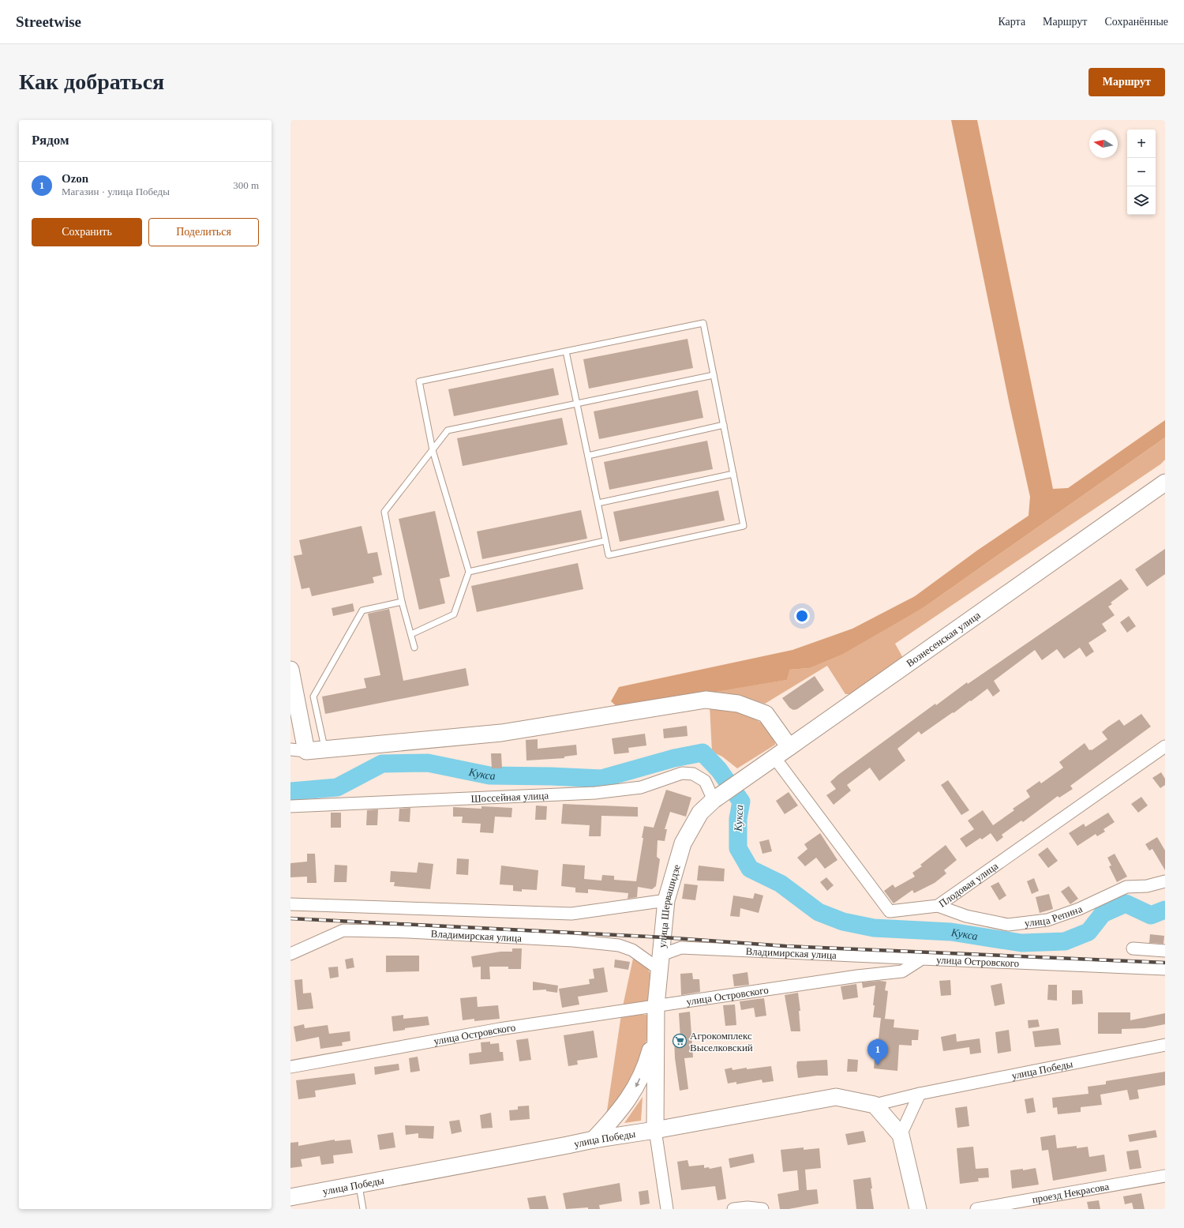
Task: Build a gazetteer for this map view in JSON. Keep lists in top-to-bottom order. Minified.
{"streets":{"street":["Вознесенская улица","Шоссейная улица","Плодовая улица","улица Шервашидзе","улица Репина","Владимирская улица","улица Островского","улица Победы","проезд Некрасова"]},"crossings":[["Вознесенская улица","Шоссейная улица"],["Вознесенская улица","Плодовая улица"],["Вознесенская улица","улица Шервашидзе"],["Шоссейная улица","улица Шервашидзе"],["Плодовая улица","улица Репина"],["улица Шервашидзе","Владимирская улица"],["улица Шервашидзе","улица Островского"],["улица Шервашидзе","улица Победы"],["Владимирская улица","улица Островского"]],"water":["Кукса"],"places":{"supermarket":["Агрокомплекс Выселковский"]},"north":"left","page":{"header":"Streetwise","nav":["Карта","Маршрут","Сохранённые"],"buttons":["Маршрут",["Сохранить","Поделиться"]],"title":"Как добраться","heading":"Рядом","map_buttons":["+","−"],"list":[{"mark":"1","name":"Ozon","note":"Магазин · улица Победы","value":"300 m"}],"pins":"1"}}
